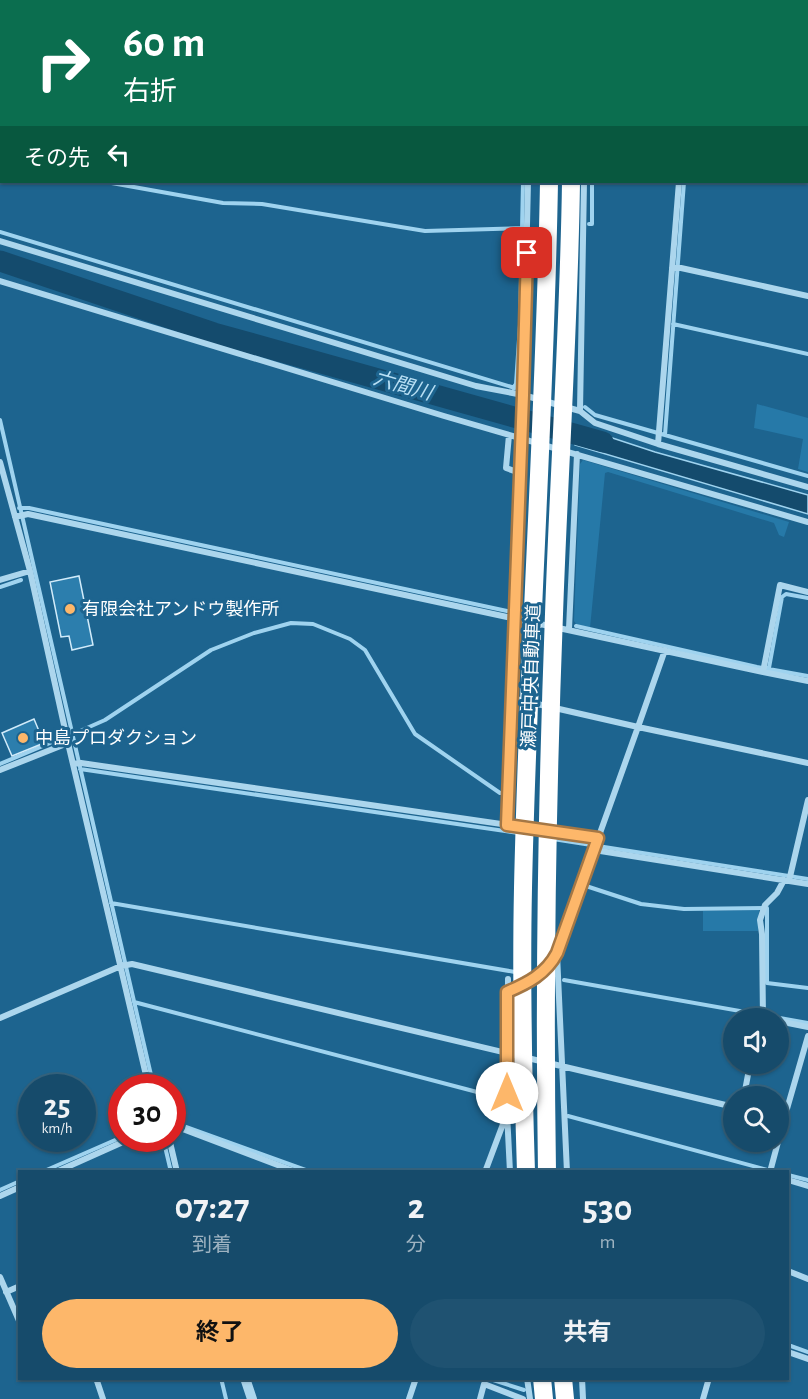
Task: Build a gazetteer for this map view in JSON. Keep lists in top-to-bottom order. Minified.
{"streets":{"highway":["瀬戸中央自動車道"]},"water":["六間川"],"places":["有限会社アンドウ製作所","中島プロダクション"],"page":{"turn":["60 m","右折"],"then":"その先","speed":"25 km/h","limit":"30","eta":["07:27","到着","2","分","530","m"],"buttons":["終了","共有"]}}
